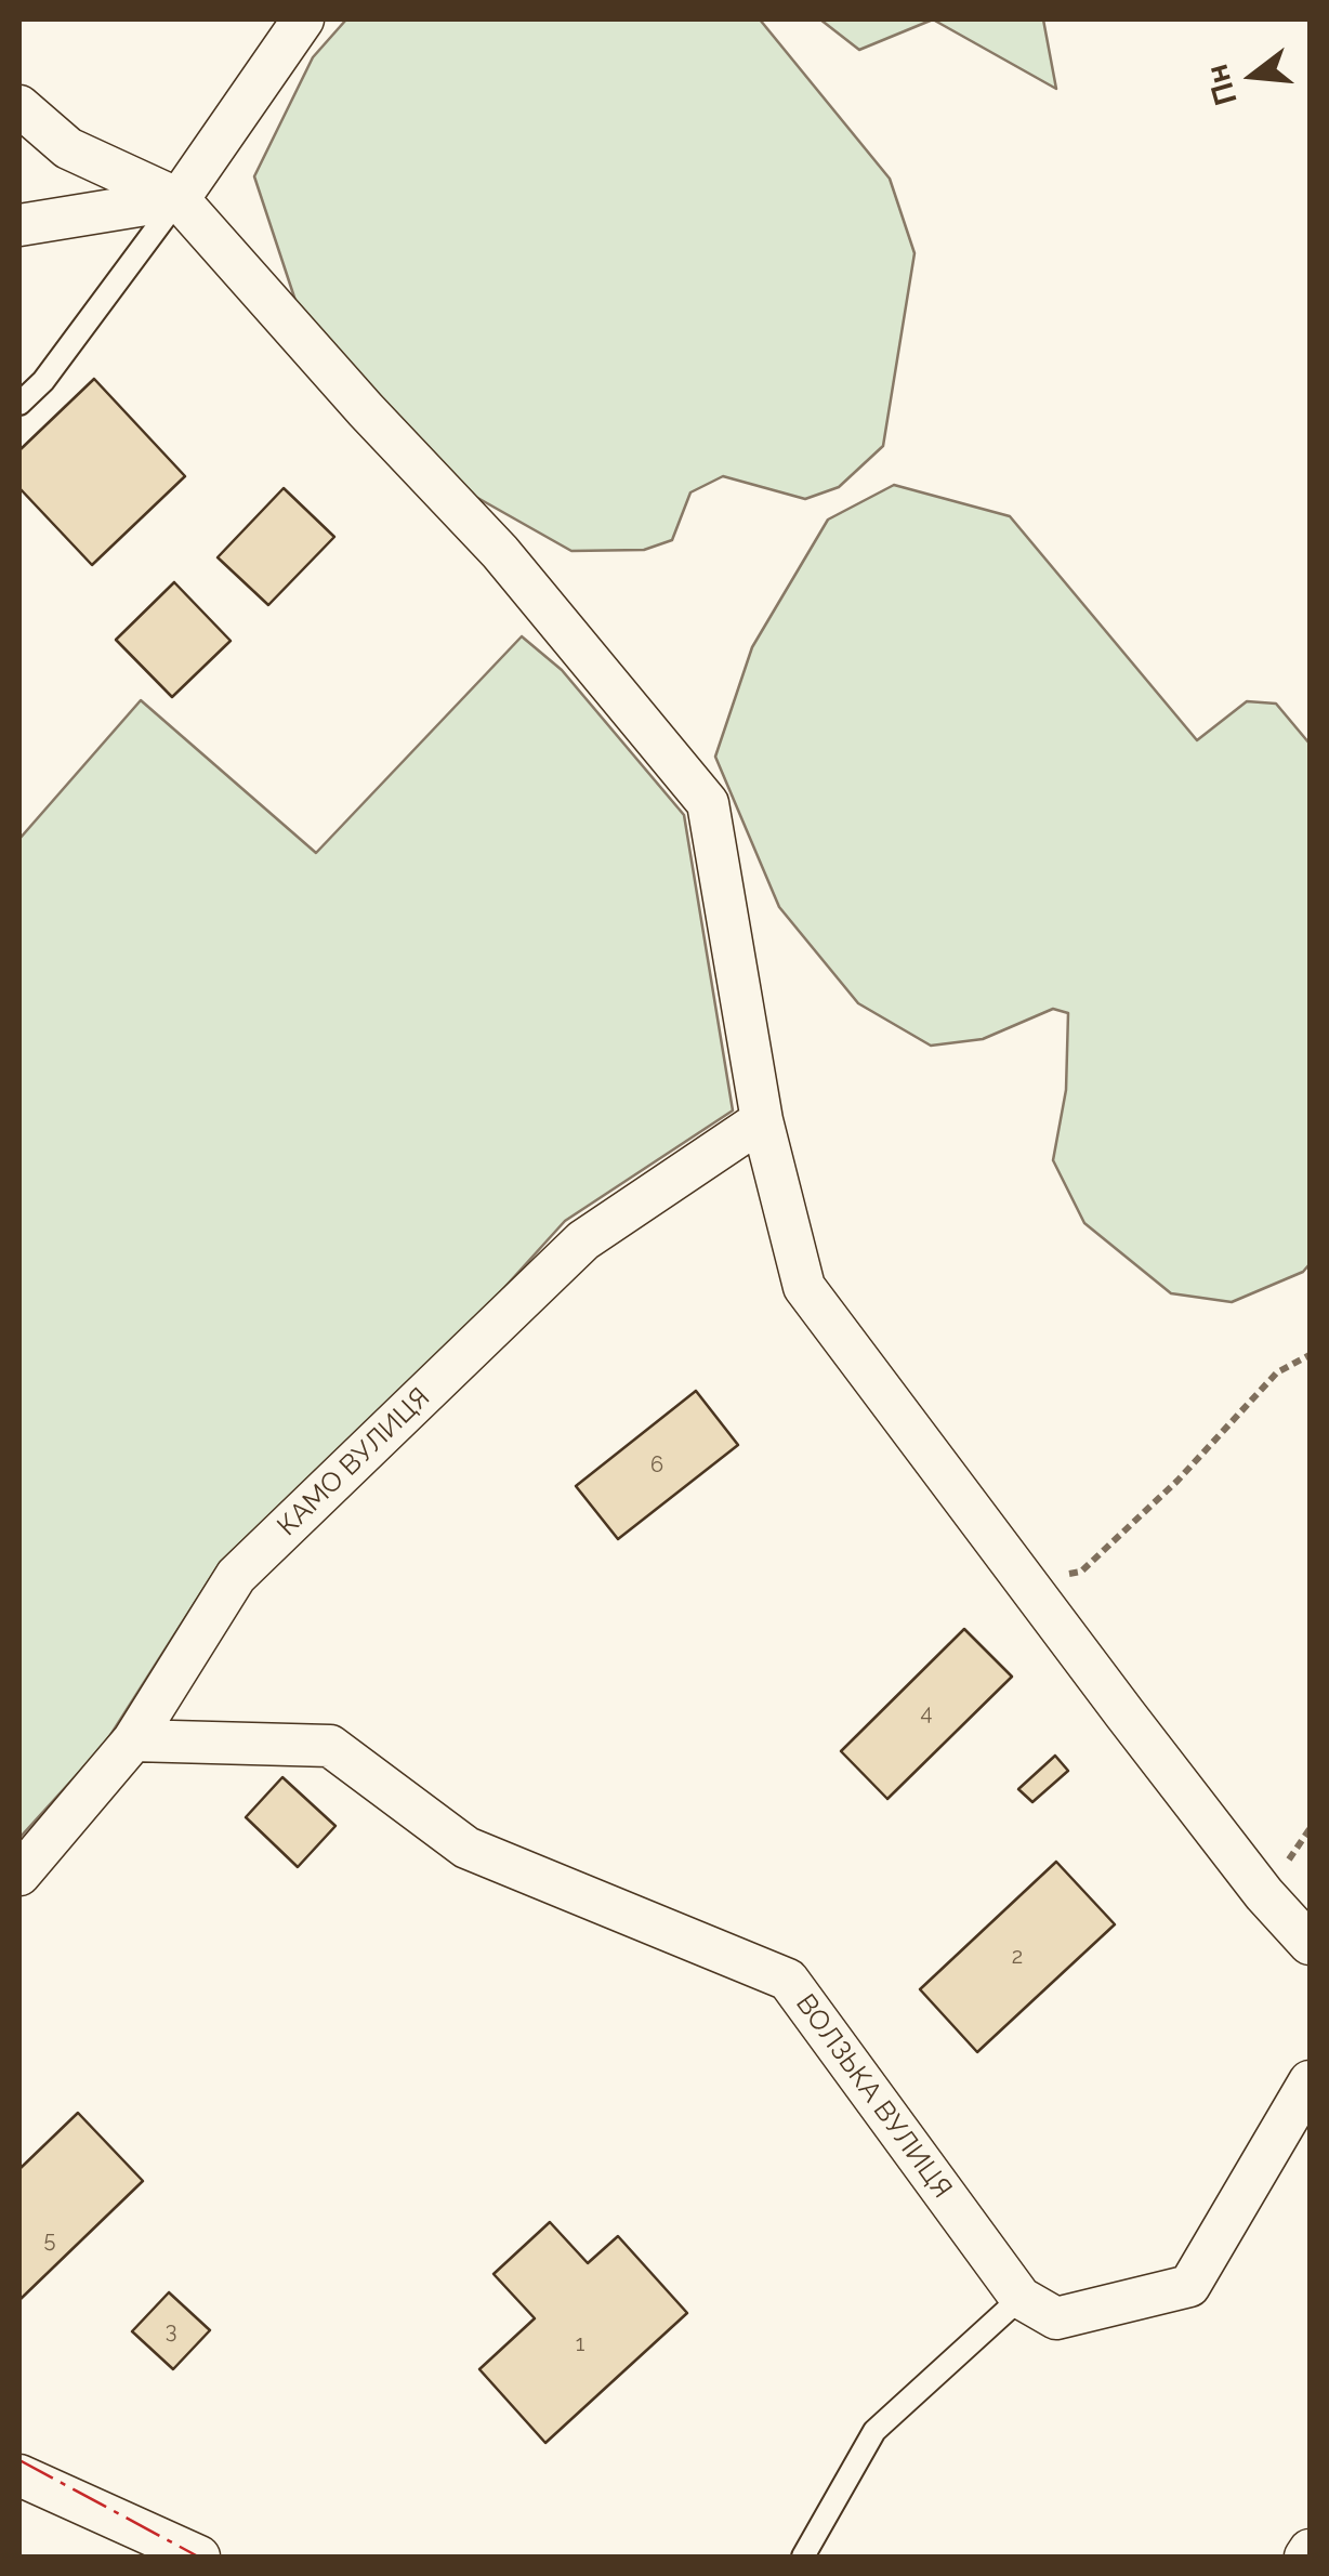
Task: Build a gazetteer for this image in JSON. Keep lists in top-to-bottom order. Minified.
{"streets":{"street":["КАМО ВУЛИЦЯ","ВОЛЗЬКА ВУЛИЦЯ"]},"crossings":[["КАМО ВУЛИЦЯ","ВОЛЗЬКА ВУЛИЦЯ"]],"house_numbers":["6","4","2","5","3","1"],"north":"left"}
